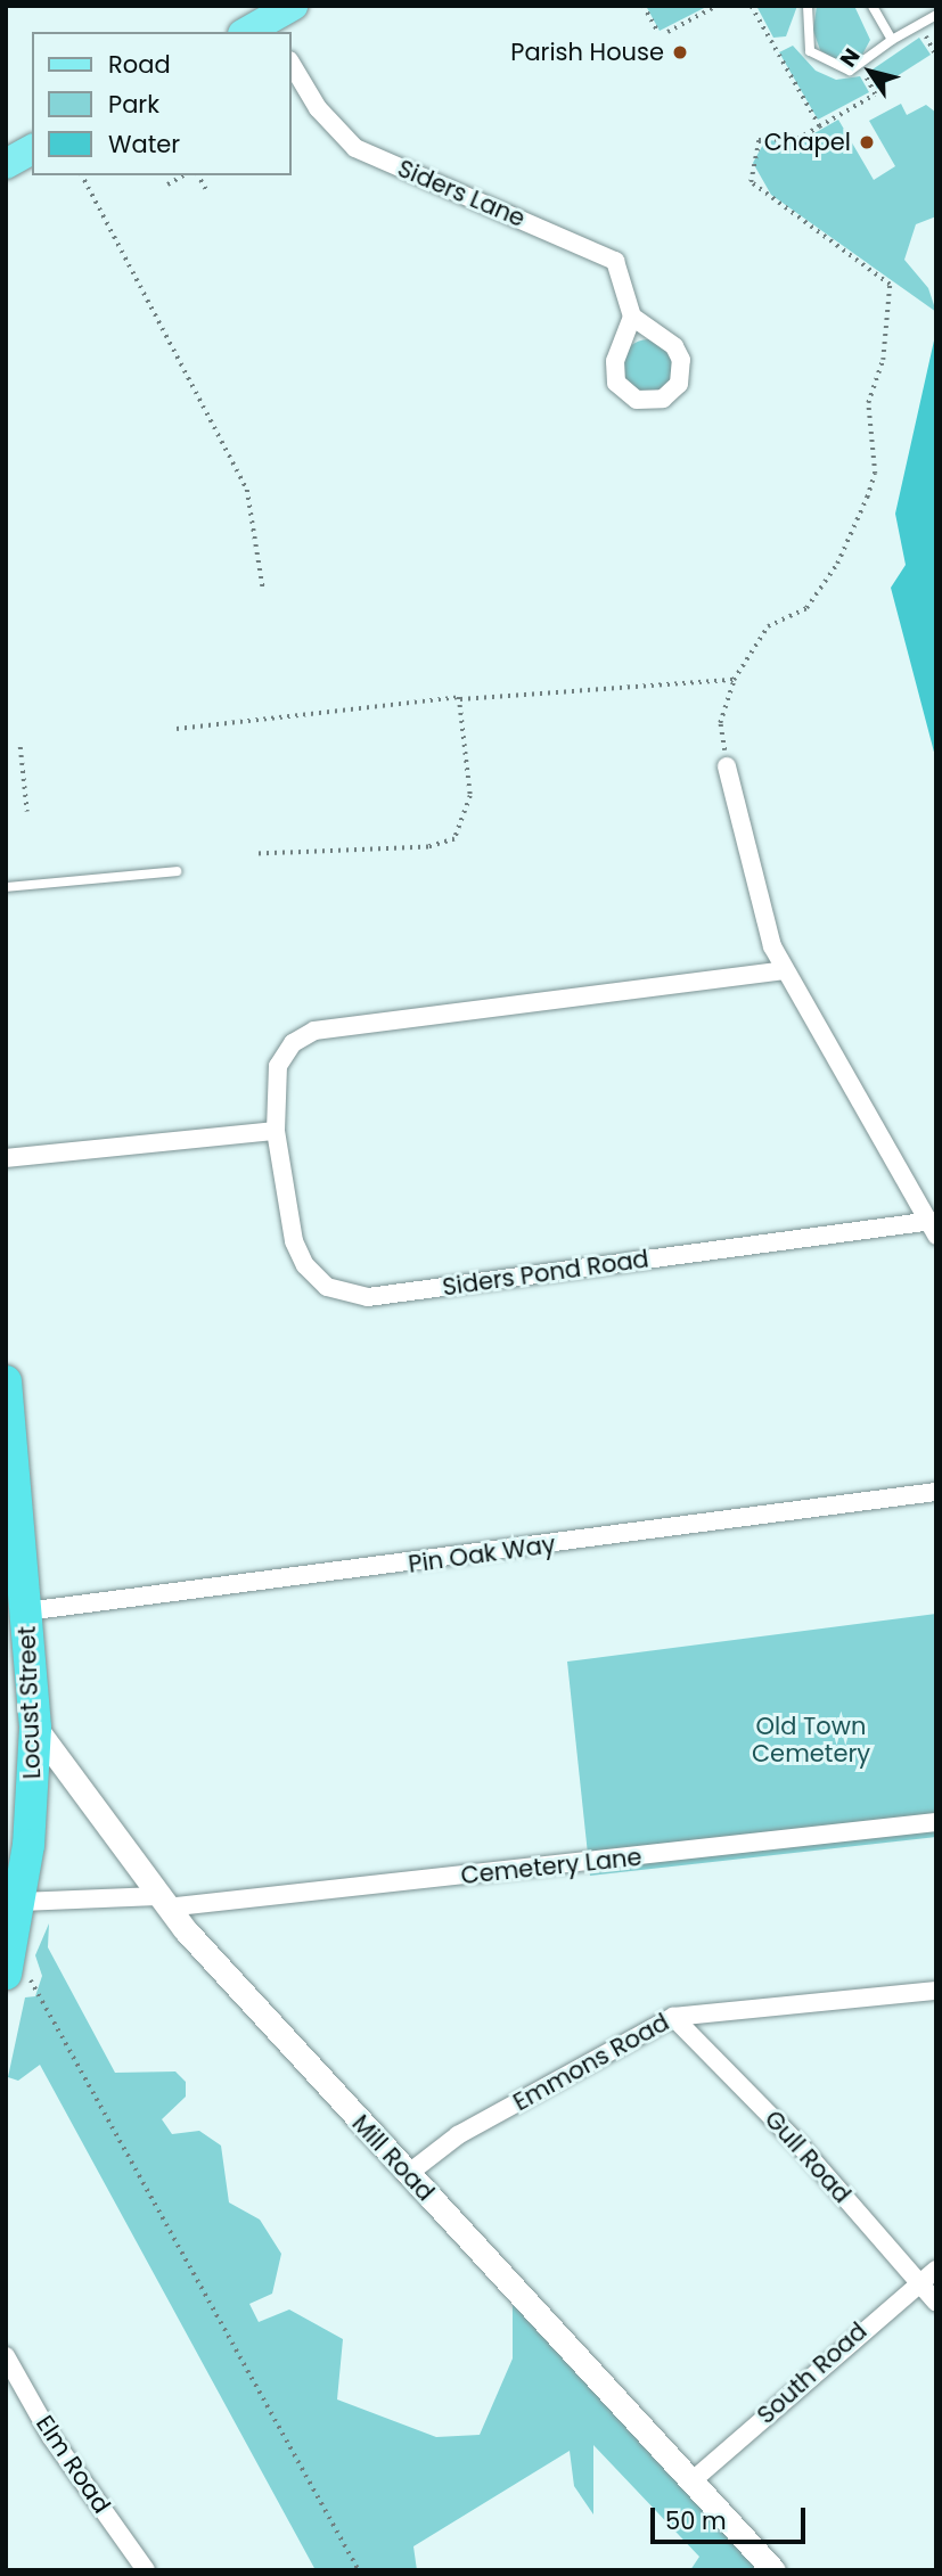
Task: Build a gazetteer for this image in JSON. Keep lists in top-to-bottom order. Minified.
{"streets":{"highway":["Locust Street"],"street":["Siders Lane","Siders Pond Road","Pin Oak Way","Cemetery Lane","Emmons Road","Gull Road","Mill Road","South Road","Elm Road"]},"crossings":[["Pin Oak Way","Locust Street"],["Locust Street","Cemetery Lane"],["Locust Street","Mill Road"],["Cemetery Lane","Mill Road"],["Emmons Road","Gull Road"],["Emmons Road","Mill Road"],["Gull Road","South Road"],["Mill Road","South Road"]],"parks":["Old Town Cemetery"],"places":["Parish House","Chapel"],"legend":["Road","Park","Water"],"scale_bar":"50 m","north":"top left"}
